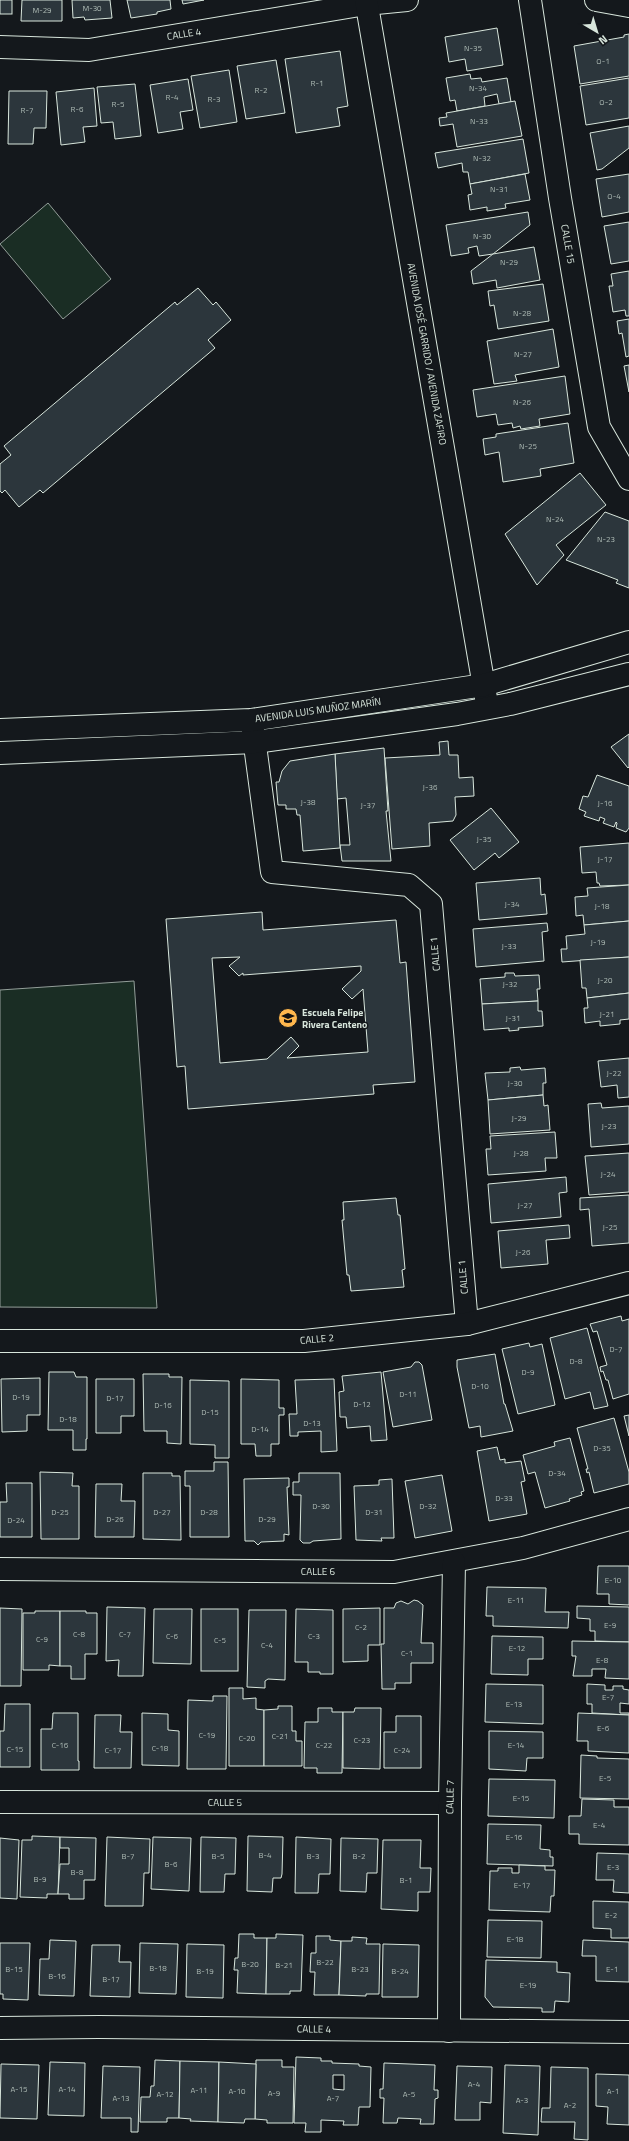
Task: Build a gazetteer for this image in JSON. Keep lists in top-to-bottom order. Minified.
{"streets":{"street":["CALLE 4","CALLE 15","AVENIDA JOSÉ GARRIDO / AVENIDA ZAFIRO","AVENIDA LUIS MUÑOZ MARÍN","CALLE 1","CALLE 2","CALLE 6","CALLE 7","CALLE 5"]},"crossings":[["CALLE 4","AVENIDA JOSÉ GARRIDO / AVENIDA ZAFIRO"],["CALLE 4","CALLE 7"],["AVENIDA JOSÉ GARRIDO / AVENIDA ZAFIRO","AVENIDA LUIS MUÑOZ MARÍN"],["AVENIDA LUIS MUÑOZ MARÍN","CALLE 1"],["CALLE 1","CALLE 2"],["CALLE 6","CALLE 7"],["CALLE 7","CALLE 5"]],"places":{"school or university":["Escuela Felipe Rivera Centeno"]},"house_numbers":["M-30","M-29","N-35","O-1","R-1","N-34","R-2","R-4","R-3","O-2","R-5","R-6","R-7","N-33","N-32","N-31","O-4","N-30","N-29","N-28","N-27","N-26","N-25","N-24","N-23","J-36","J-38","J-16","J-37","J-35","J-17","J-34","J-18","J-19","J-33","J-20","J-32","J-21","J-31","J-22","J-30","J-29","J-23","J-28","J-24","J-27","J-25","J-26","D-7","D-8","D-9","D-10","D-11","D-19","D-17","D-12","D-16","D-15","D-18","D-13","D-14","D-35","D-34","D-33","D-30","D-32","D-25","D-27","D-28","D-31","D-26","D-29","D-24","E-10","E-11","E-9","C-2","C-8","C-7","C-6","C-3","C-9","C-5","C-4","E-12","C-1","E-8","E-7","E-13","E-6","C-19","C-21","C-20","C-23","C-16","C-22","E-14","C-18","C-15","C-17","C-24","E-5","E-15","E-4","E-16","B-4","B-7","B-5","B-3","B-2","B-6","E-3","B-8","B-9","B-1","E-17","E-2","E-18","B-22","B-20","B-21","B-18","B-15","B-23","E-1","B-19","B-24","B-16","B-17","E-19","A-4","A-15","A-14","A-11","A-10","A-1","A-9","A-12","A-5","A-13","A-7","A-3","A-2"],"north":"bottom right"}
